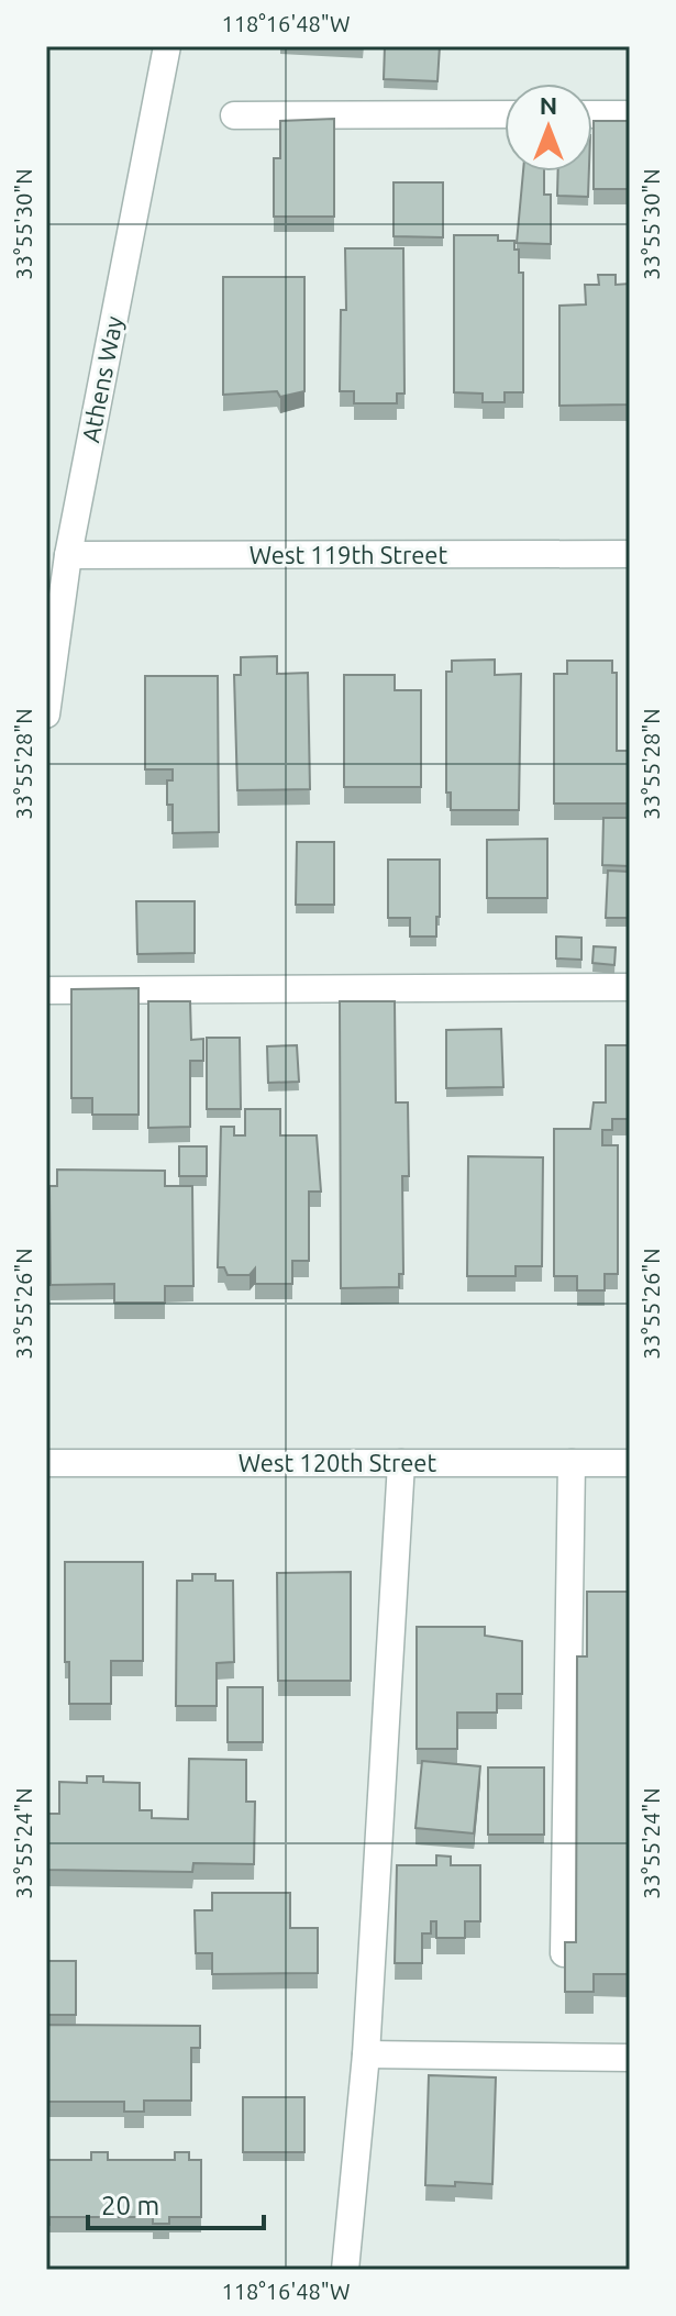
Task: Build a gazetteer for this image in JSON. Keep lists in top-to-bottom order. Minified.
{"streets":{"street":["Athens Way","West 119th Street","West 120th Street"]},"crossings":[["Athens Way","West 119th Street"]],"scale_bar":"20 m","north":"top","coordinates":["118°16'48\"W","33°55'30\"N","33°55'28\"N","33°55'26\"N","33°55'24\"N"]}
